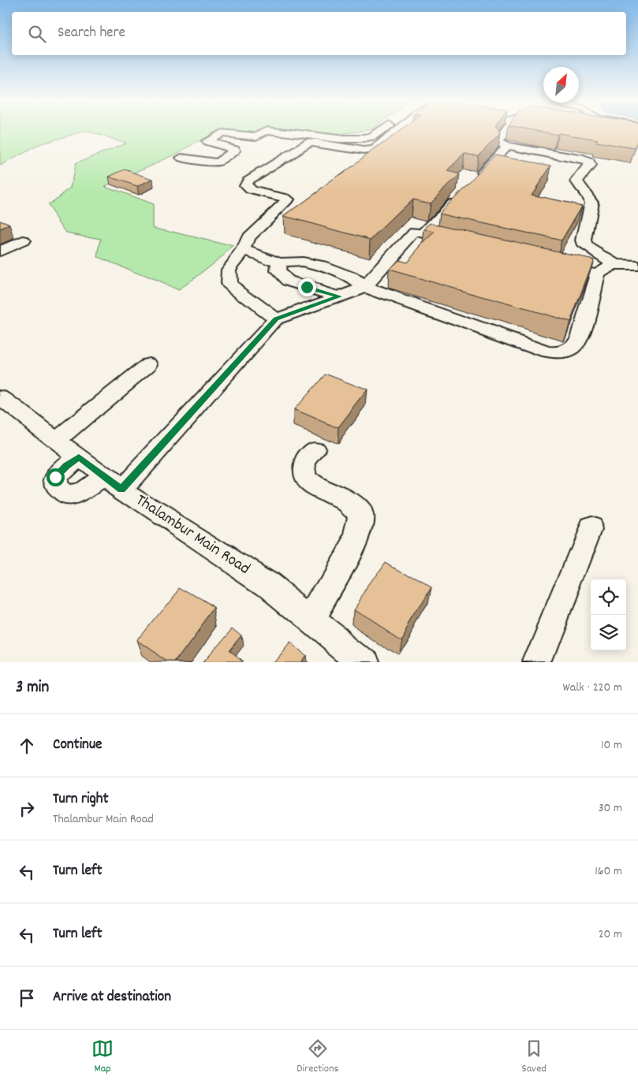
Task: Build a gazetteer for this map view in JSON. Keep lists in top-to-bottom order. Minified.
{"streets":{"street":["Thalambur Main Road"]},"north":"top right","page":{"search":"Search here","heading":["3 min","Walk · 220 m"],"list":[["Continue","10 m"],["Turn right","Thalambur Main Road","30 m"],["Turn left","160 m"],["Turn left","20 m"],"Arrive at destination"],"nav":["Map","Directions","Saved"]}}
